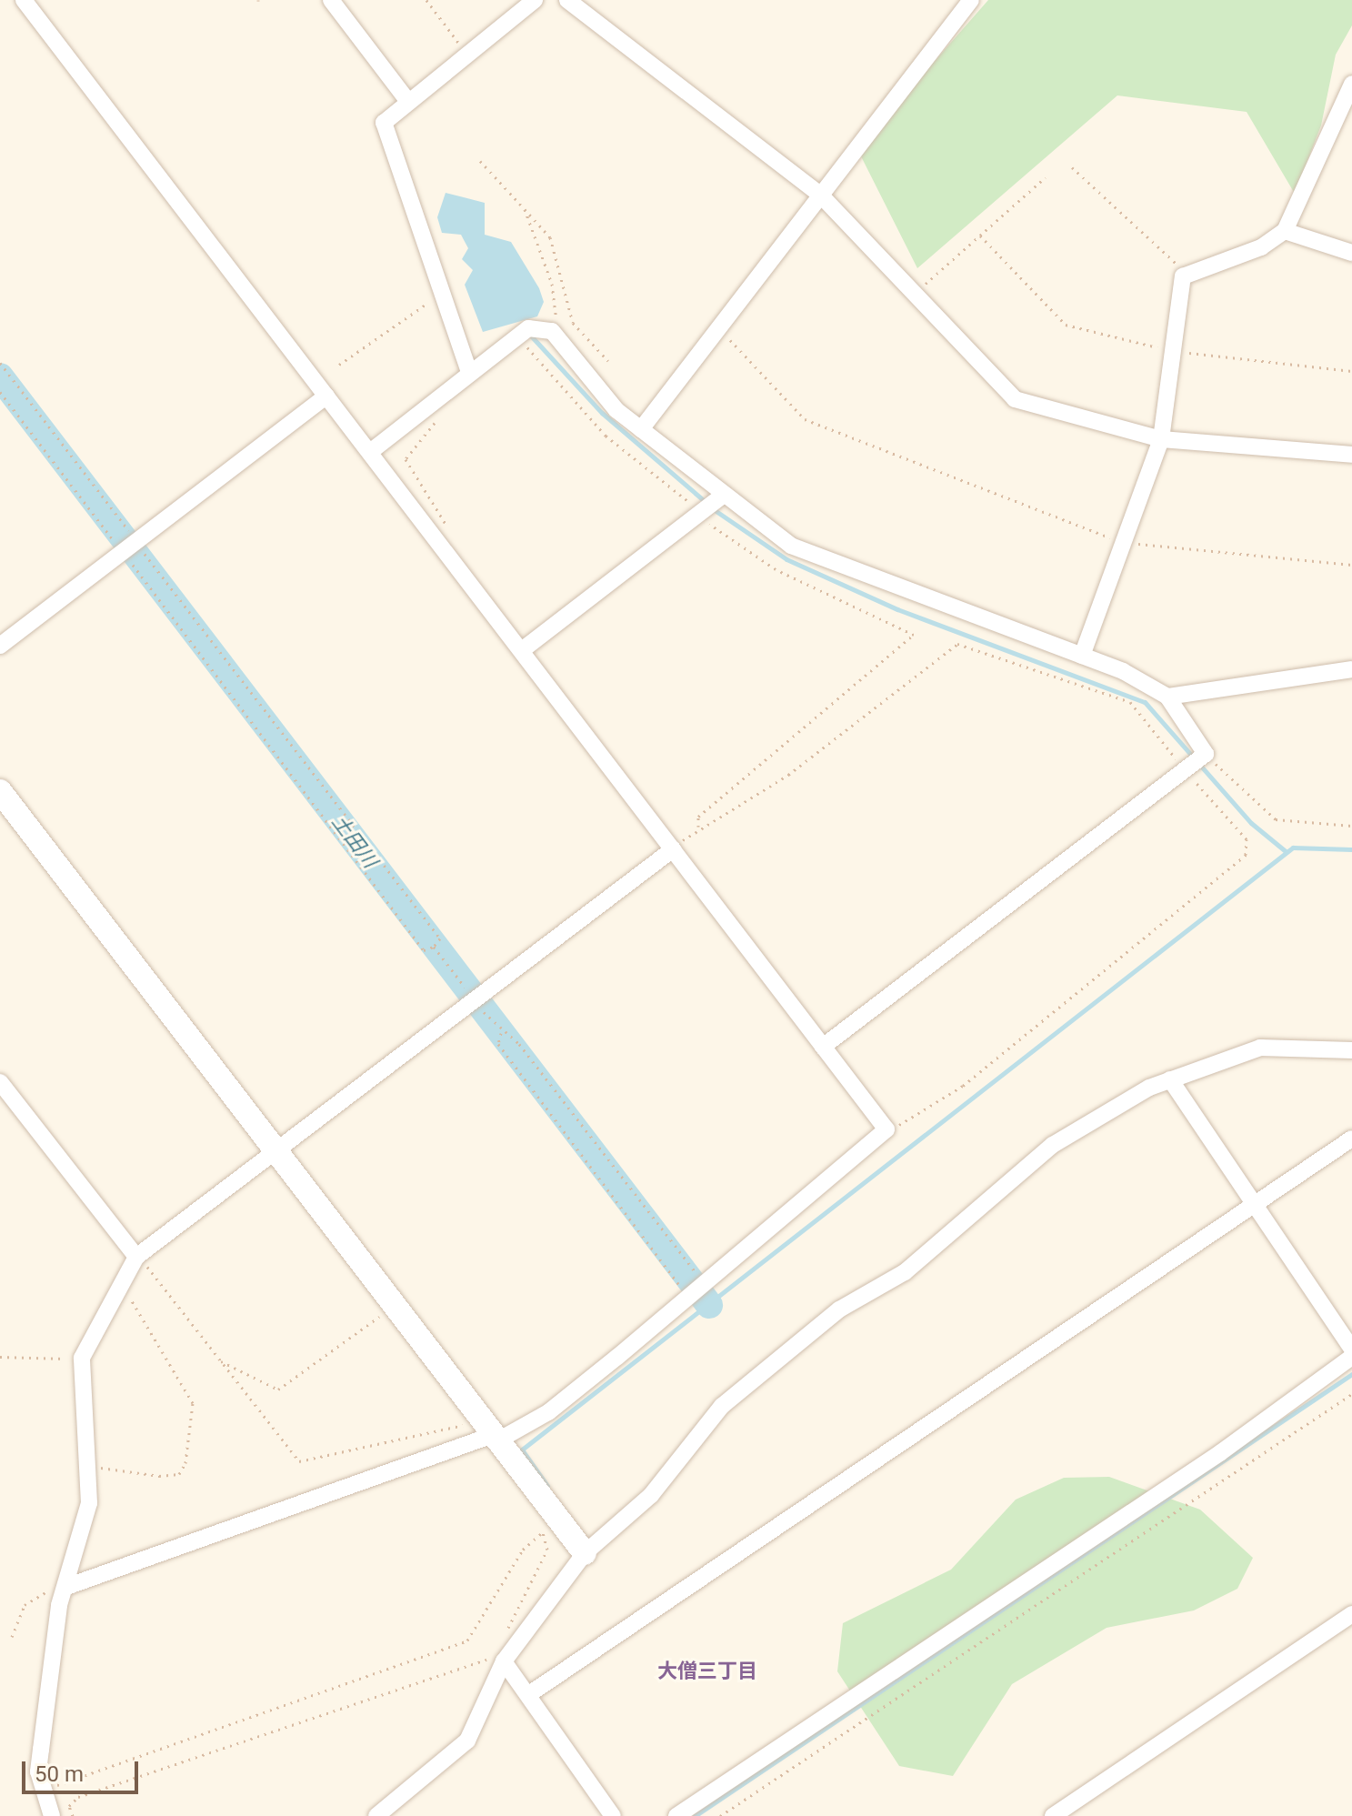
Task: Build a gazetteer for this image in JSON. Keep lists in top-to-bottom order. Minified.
{"districts":["大僧三丁目"],"water":["土田川"],"scale_bar":"50 m"}
